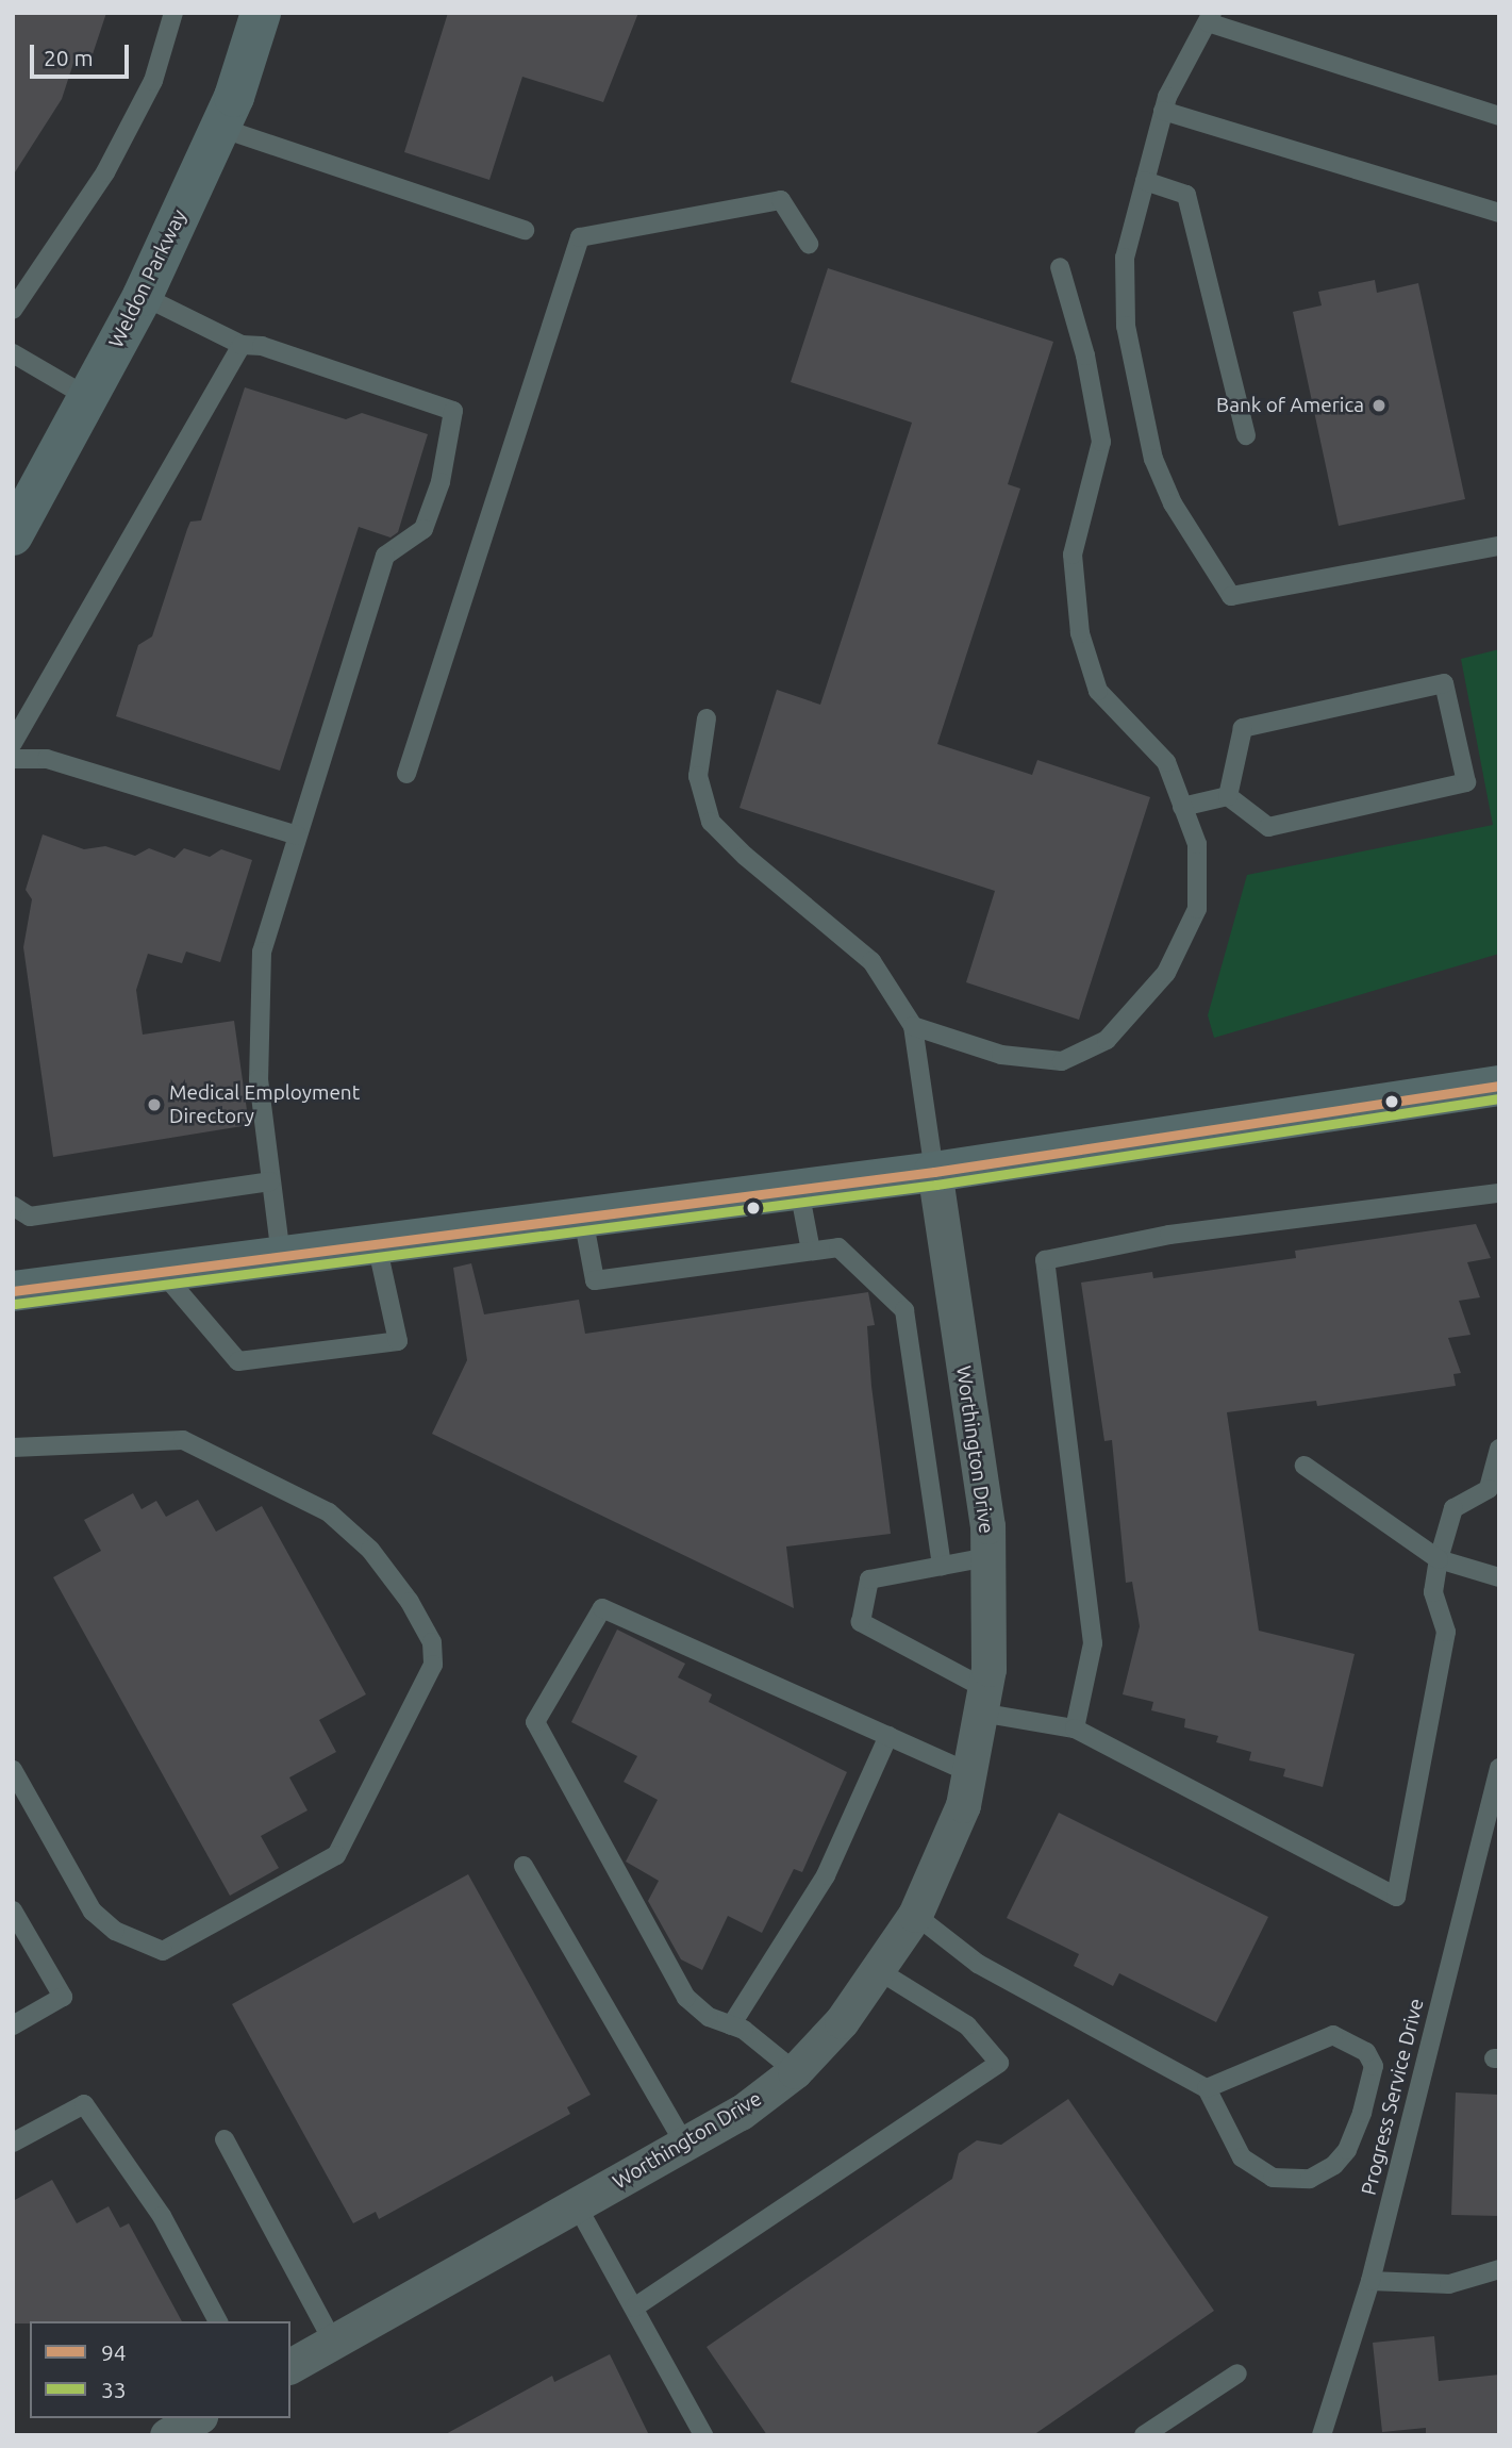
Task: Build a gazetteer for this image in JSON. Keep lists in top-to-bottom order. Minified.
{"streets":{"street":["Weldon Parkway","Worthington Drive"],"lane":["Progress Service Drive"]},"places":["Bank of America","Medical Employment Directory"],"lines":["transit line 94","transit line 33"],"legend":["94","33"],"scale_bar":"20 m"}
